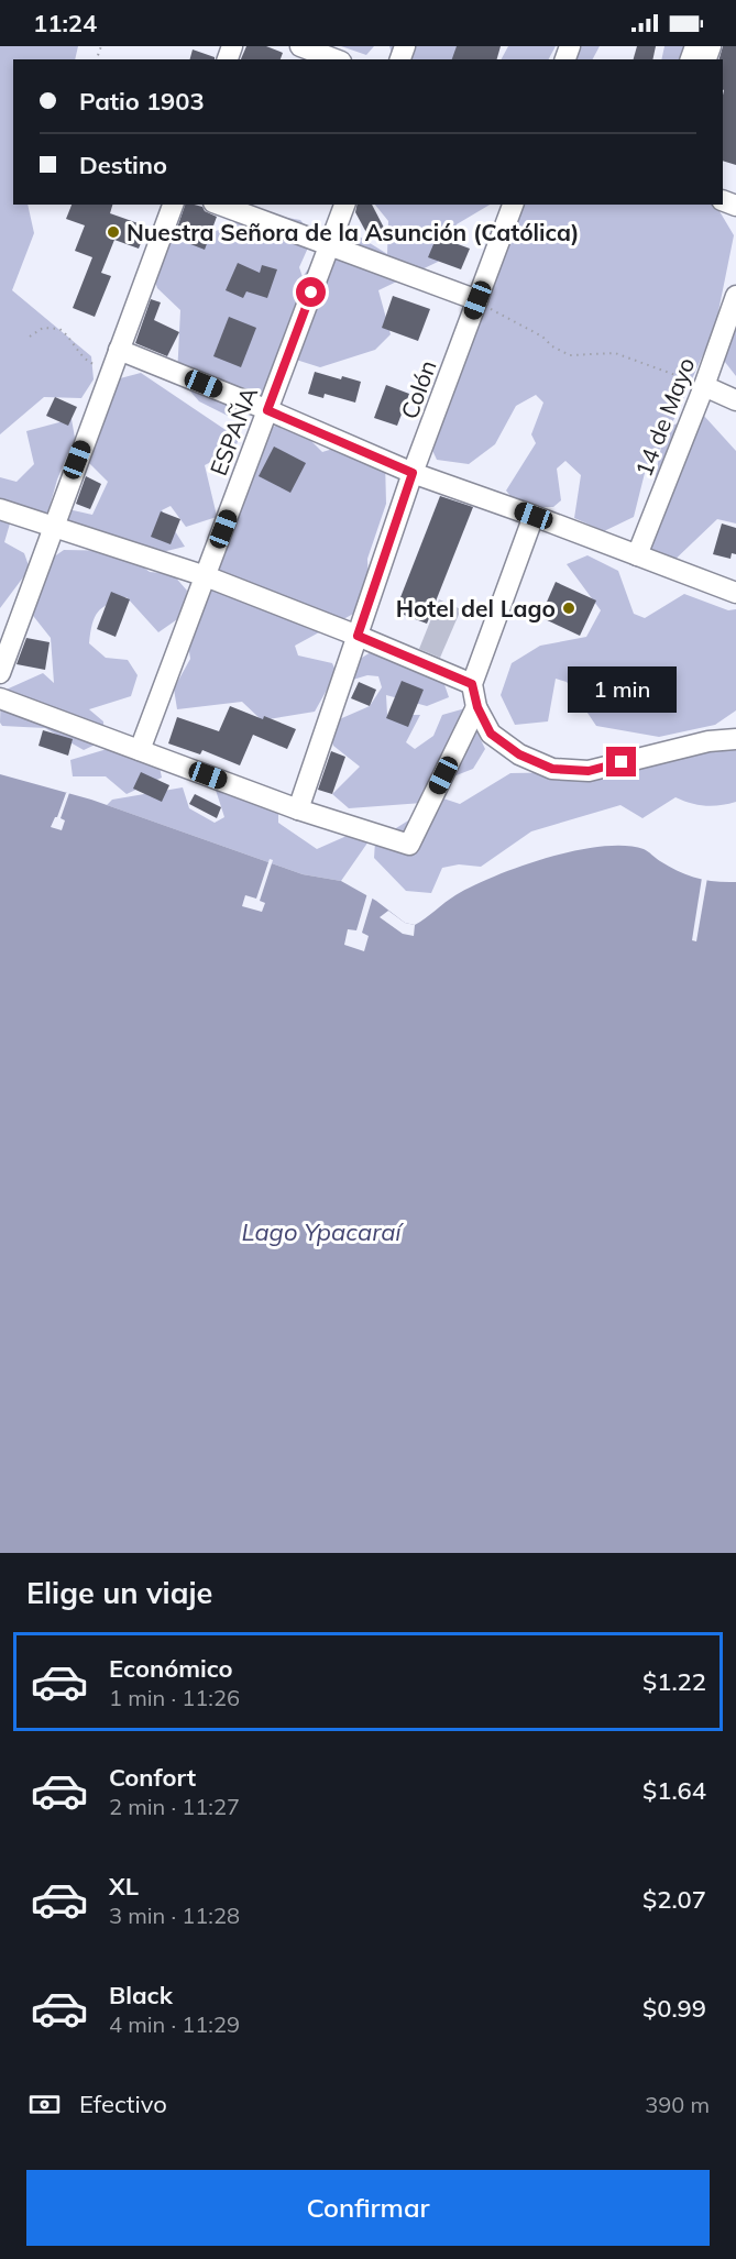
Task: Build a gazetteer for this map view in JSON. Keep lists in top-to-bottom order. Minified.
{"streets":{"street":["Colón","14 de Mayo","ESPAÑA"]},"water":["Lago Ypacaraí"],"places":["Nuestra Señora de la Asunción (Católica)","Hotel del Lago"],"page":{"status":"11:24","banner":["Patio 1903","Destino"],"bubble":"1 min","heading":"Elige un viaje","list":[{"name":"Económico","note":"1 min · 11:26","value":"$1.22"},{"name":"Confort","note":"2 min · 11:27","value":"$1.64"},{"name":"XL","note":"3 min · 11:28","value":"$2.07"},{"name":"Black","note":"4 min · 11:29","value":"$0.99"}],"pay":["Efectivo","390 m"],"buttons":"Confirmar"}}
